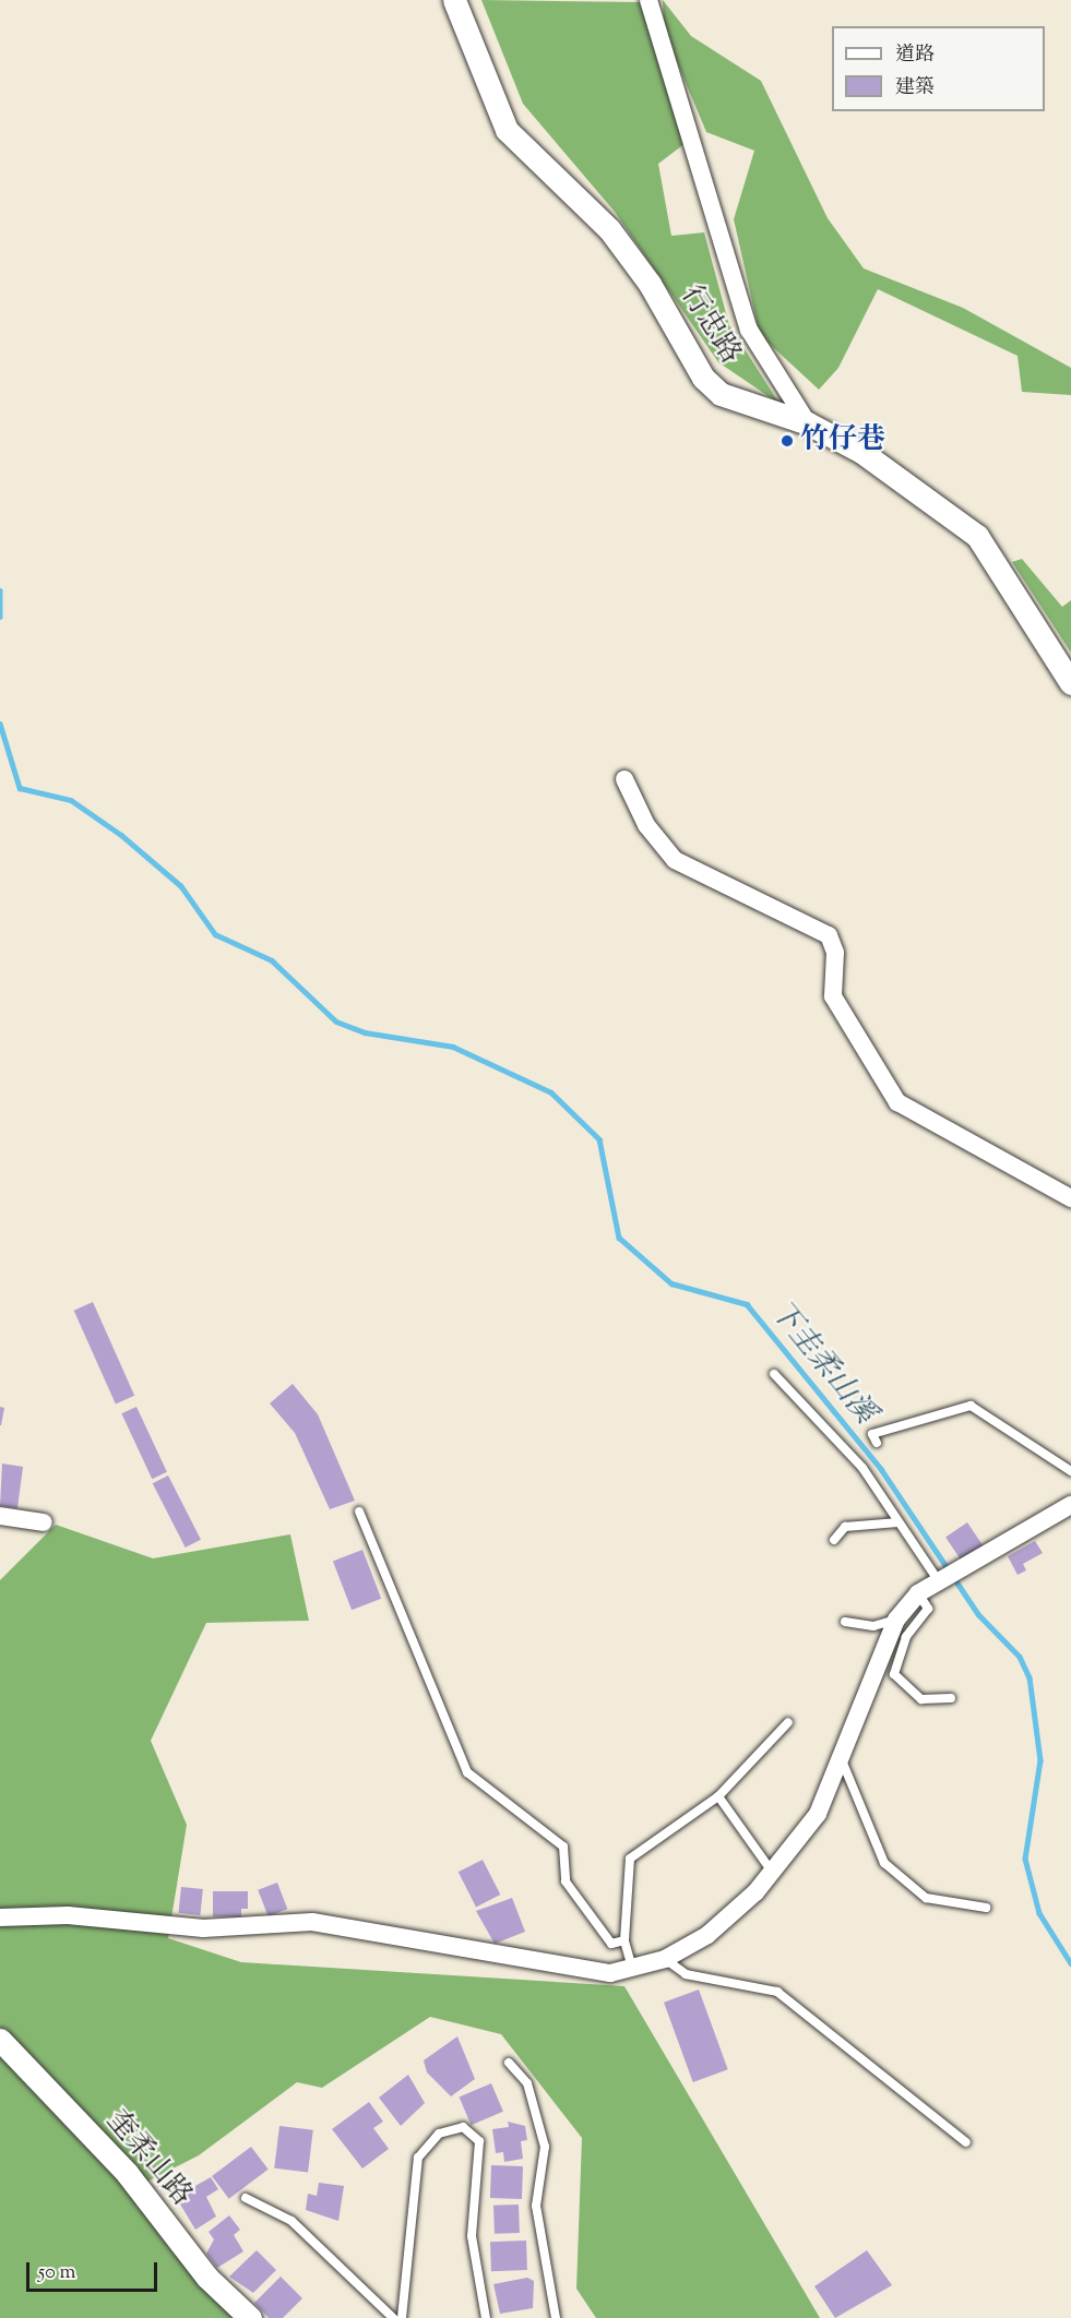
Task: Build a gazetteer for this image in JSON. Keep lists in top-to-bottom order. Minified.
{"streets":{"street":["行忠路","奎柔山路"]},"water":["下圭柔山溪"],"places":["竹仔巷"],"legend":["道路","建築"],"scale_bar":"50 m"}
